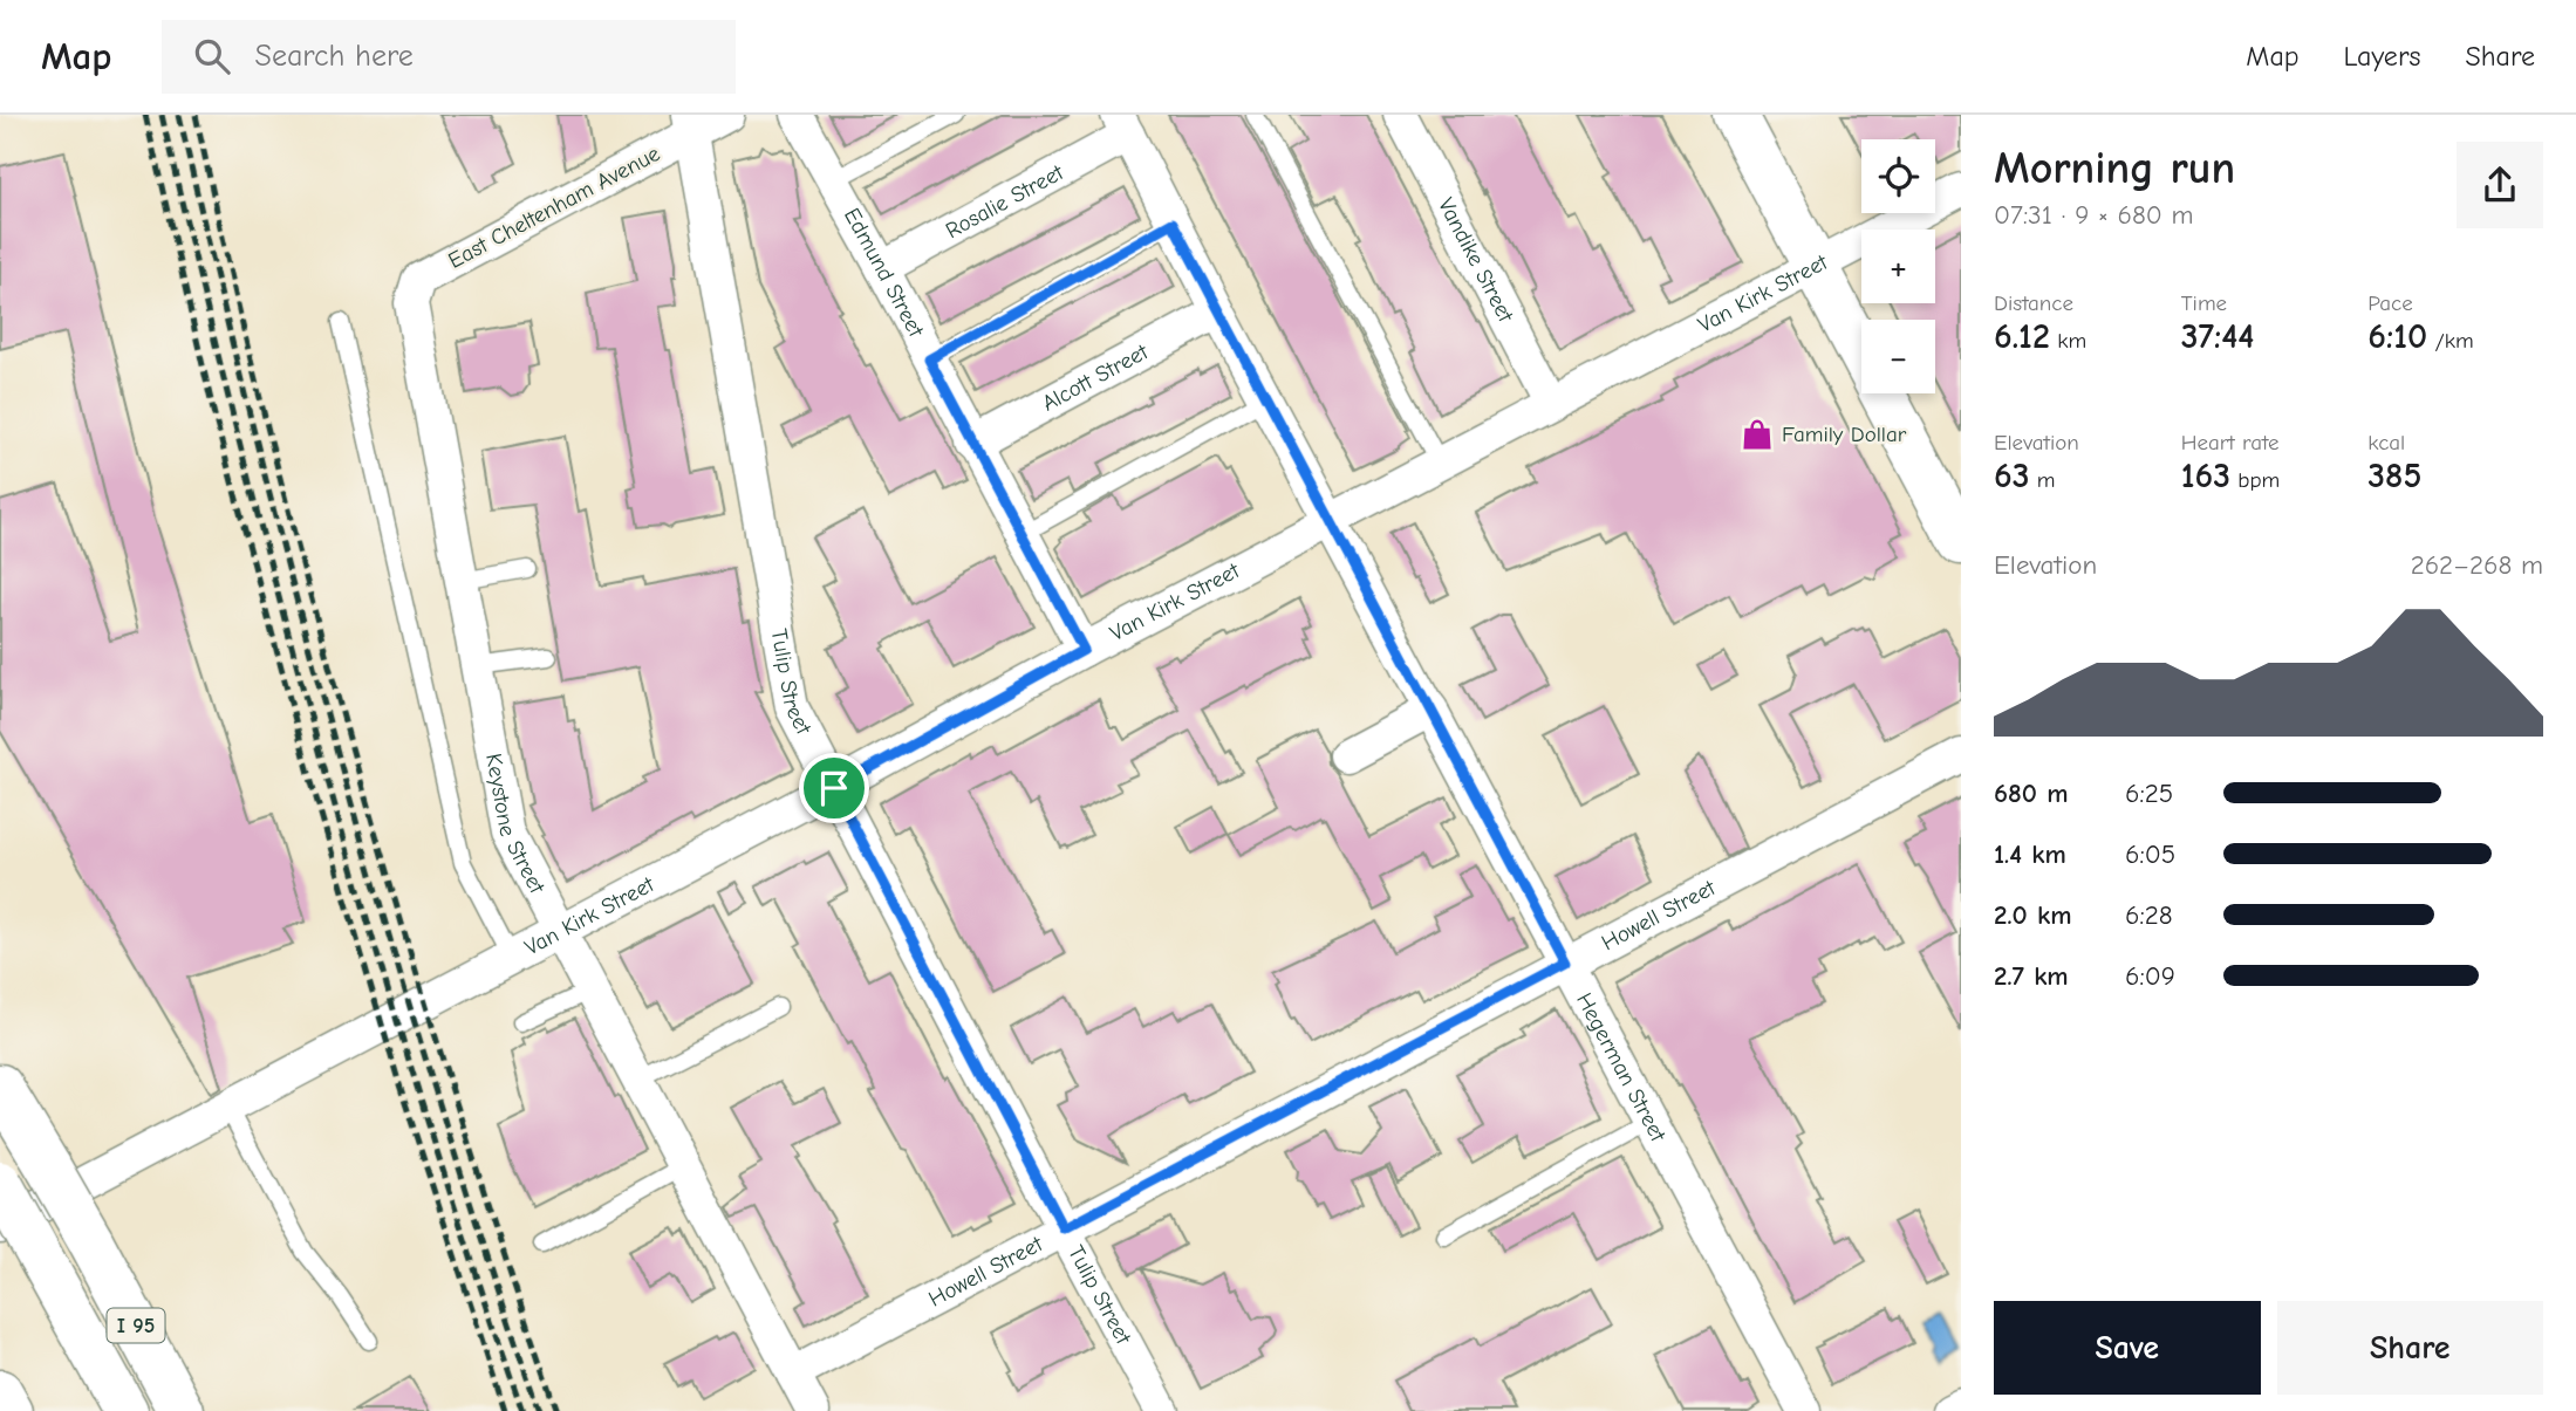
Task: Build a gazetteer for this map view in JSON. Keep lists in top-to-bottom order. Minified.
{"streets":{"main road":["I 95"],"street":["Rosalie Street","East Cheltenham Avenue","Vandike Street","Edmund Street","Van Kirk Street","Alcott Street","Tulip Street","Keystone Street","Howell Street","Hegerman Street"]},"crossings":[["Rosalie Street","Edmund Street"],["Rosalie Street","Hegerman Street"],["East Cheltenham Avenue","Tulip Street"],["East Cheltenham Avenue","Keystone Street"],["Vandike Street","Van Kirk Street"],["Edmund Street","Van Kirk Street"],["Edmund Street","Alcott Street"],["Van Kirk Street","Tulip Street"],["Van Kirk Street","Keystone Street"],["Van Kirk Street","Hegerman Street"],["Alcott Street","Hegerman Street"],["Tulip Street","Howell Street"],["Keystone Street","Howell Street"],["Howell Street","Hegerman Street"]],"places":{"shop":["Family Dollar"]},"page":{"header":"Map","search":"Search here","nav":["Map","Layers","Share"],"heading":["Morning run","07:31 · 9 × 680 m"],"map_buttons":["+","−"],"stats":[["Distance","6.12 km"],["Time","37:44"],["Pace","6:10 /km"],["Elevation","63 m"],["Heart rate","163 bpm"],["kcal","385"]],"chart":["Elevation","262–268 m"],"list":[{"name":"680 m","note":"6:25"},{"name":"1.4 km","note":"6:05"},{"name":"2.0 km","note":"6:28"},{"name":"2.7 km","note":"6:09"}],"buttons":["Save","Share"]}}
